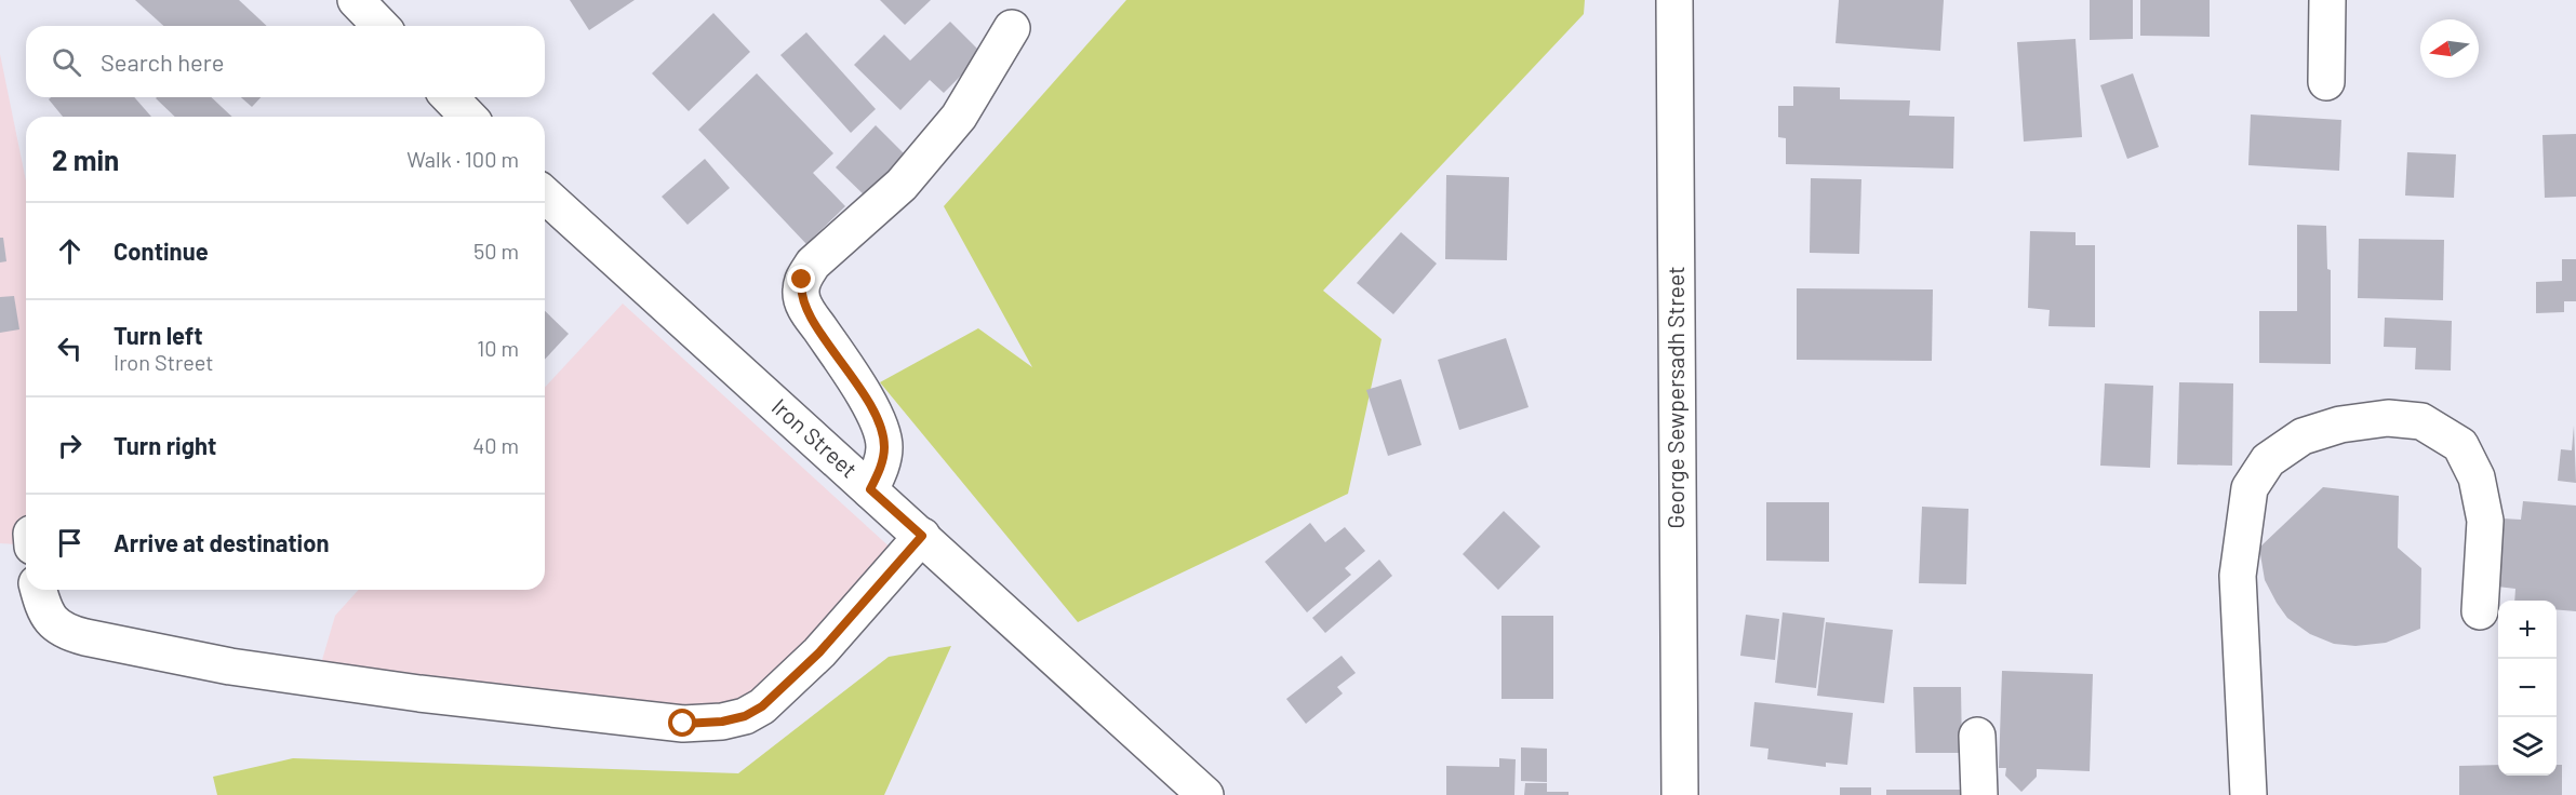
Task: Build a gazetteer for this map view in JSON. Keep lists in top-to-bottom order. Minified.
{"streets":{"street":["George Sewpersadh Street","Iron Street"]},"north":"left","page":{"search":"Search here","heading":["2 min","Walk · 100 m"],"list":[["Continue","50 m"],["Turn left","Iron Street","10 m"],["Turn right","40 m"],"Arrive at destination"],"map_buttons":["+","−"]}}
